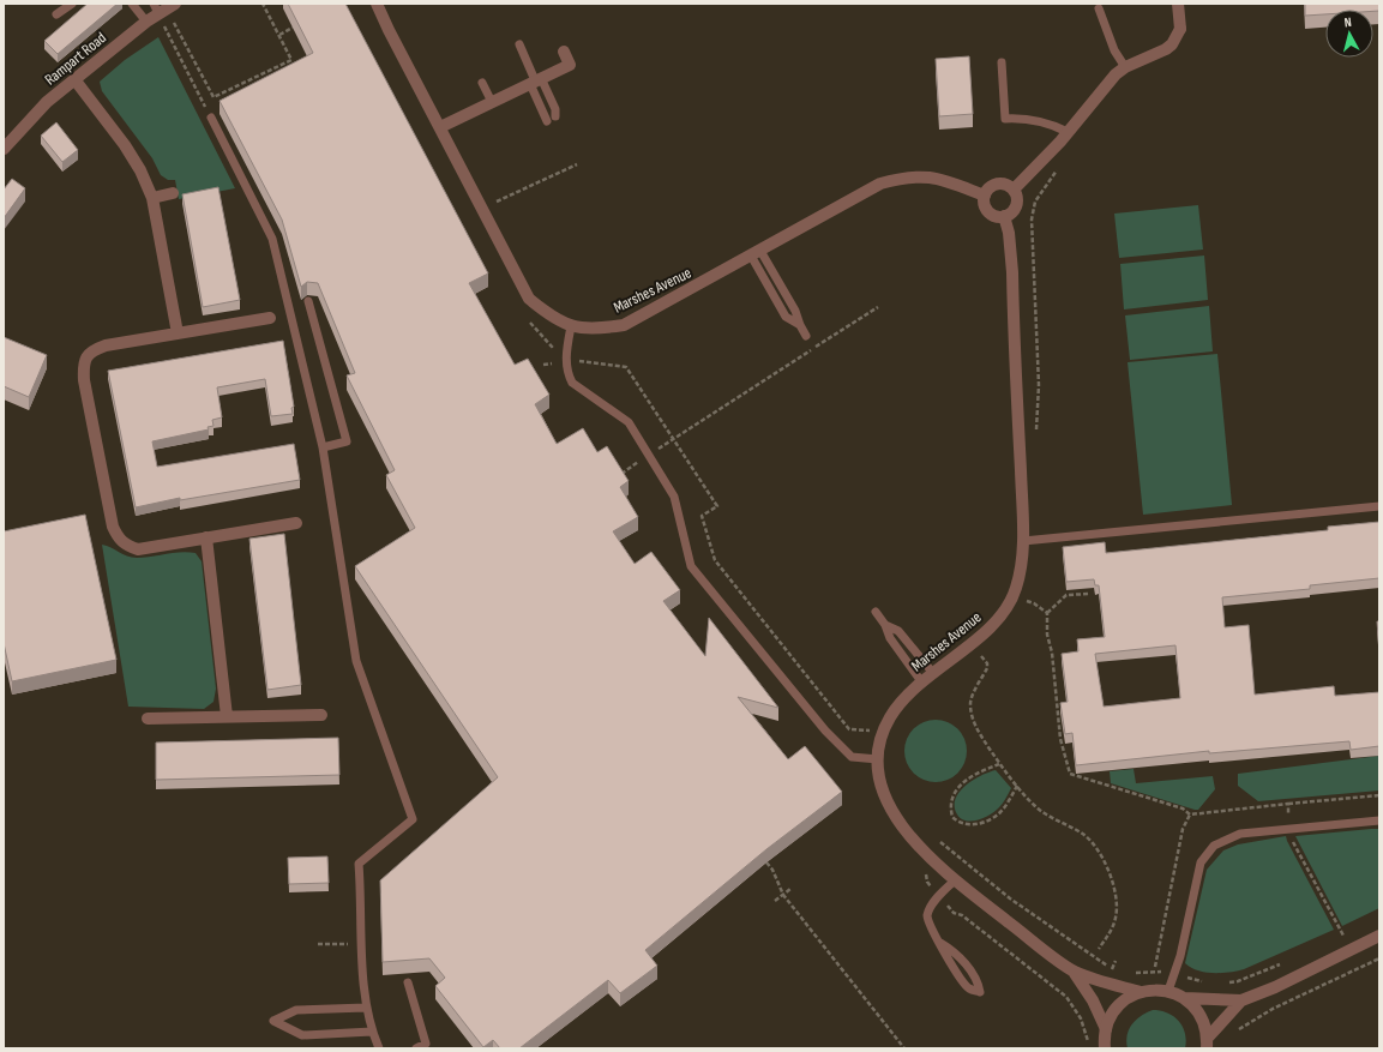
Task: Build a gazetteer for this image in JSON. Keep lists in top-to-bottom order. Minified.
{"streets":{"street":["Rampart Road","Marshes Avenue"]},"north":"top"}
